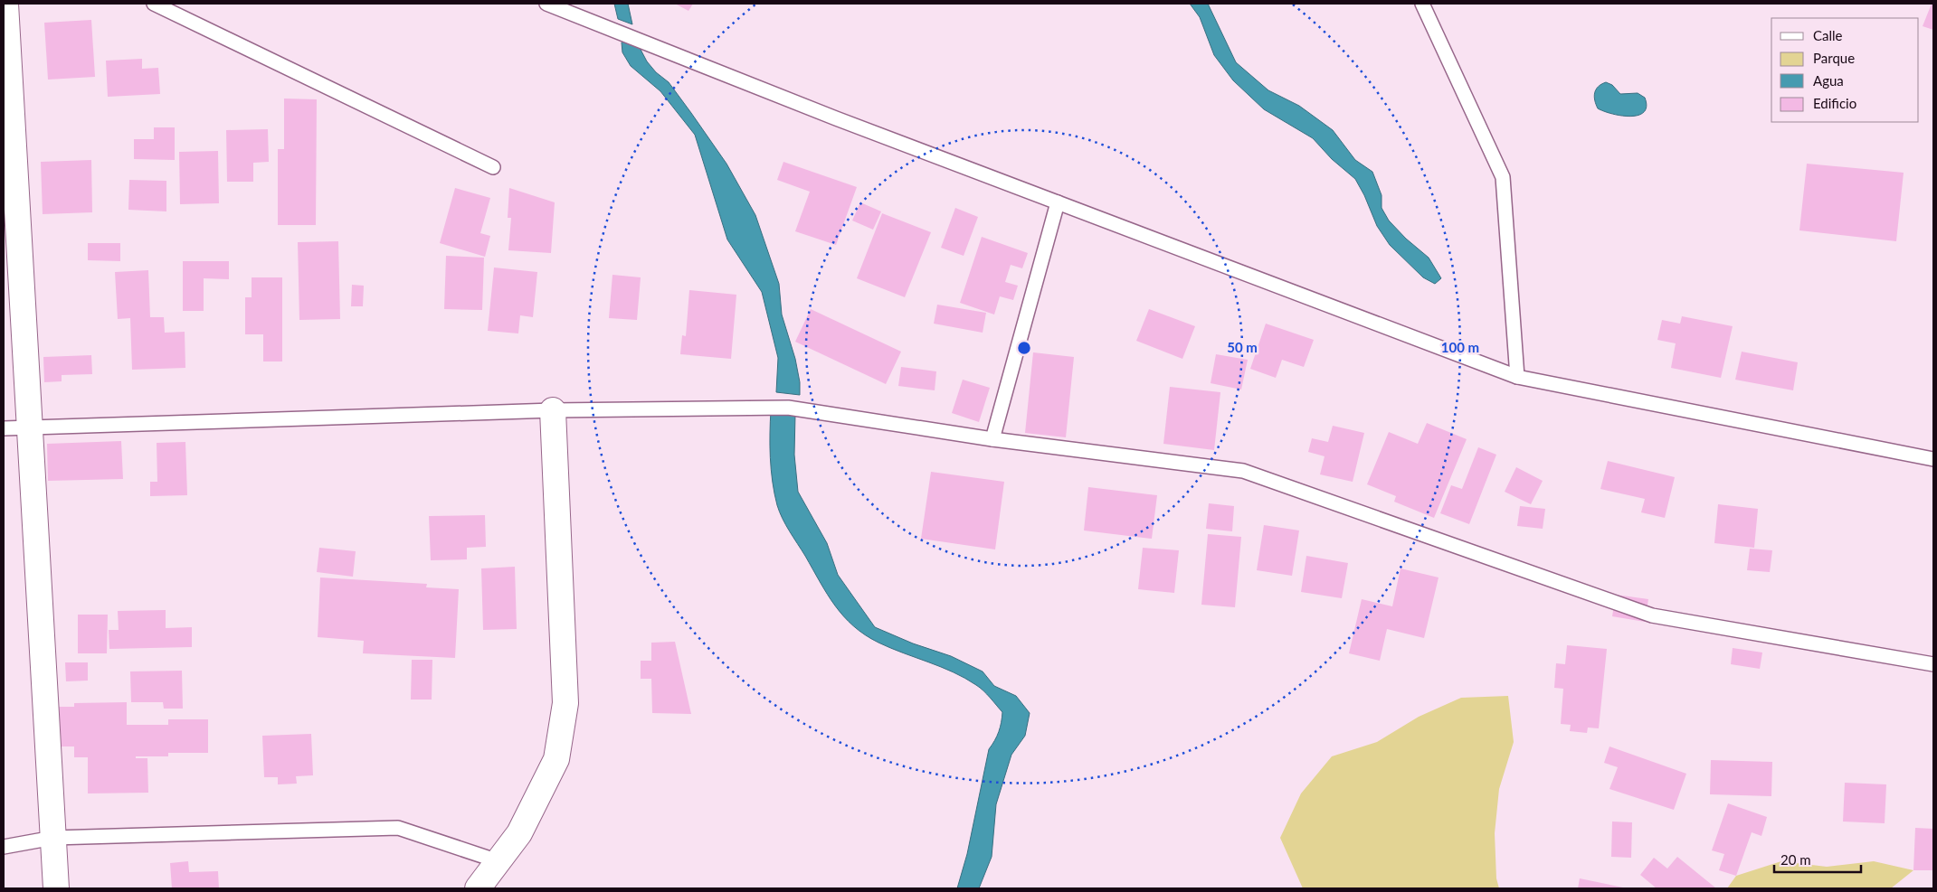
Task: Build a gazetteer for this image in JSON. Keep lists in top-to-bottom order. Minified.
{"legend":["Calle","Parque","Agua","Edificio"],"scale_bar":"20 m","rings":["50 m","100 m"]}
